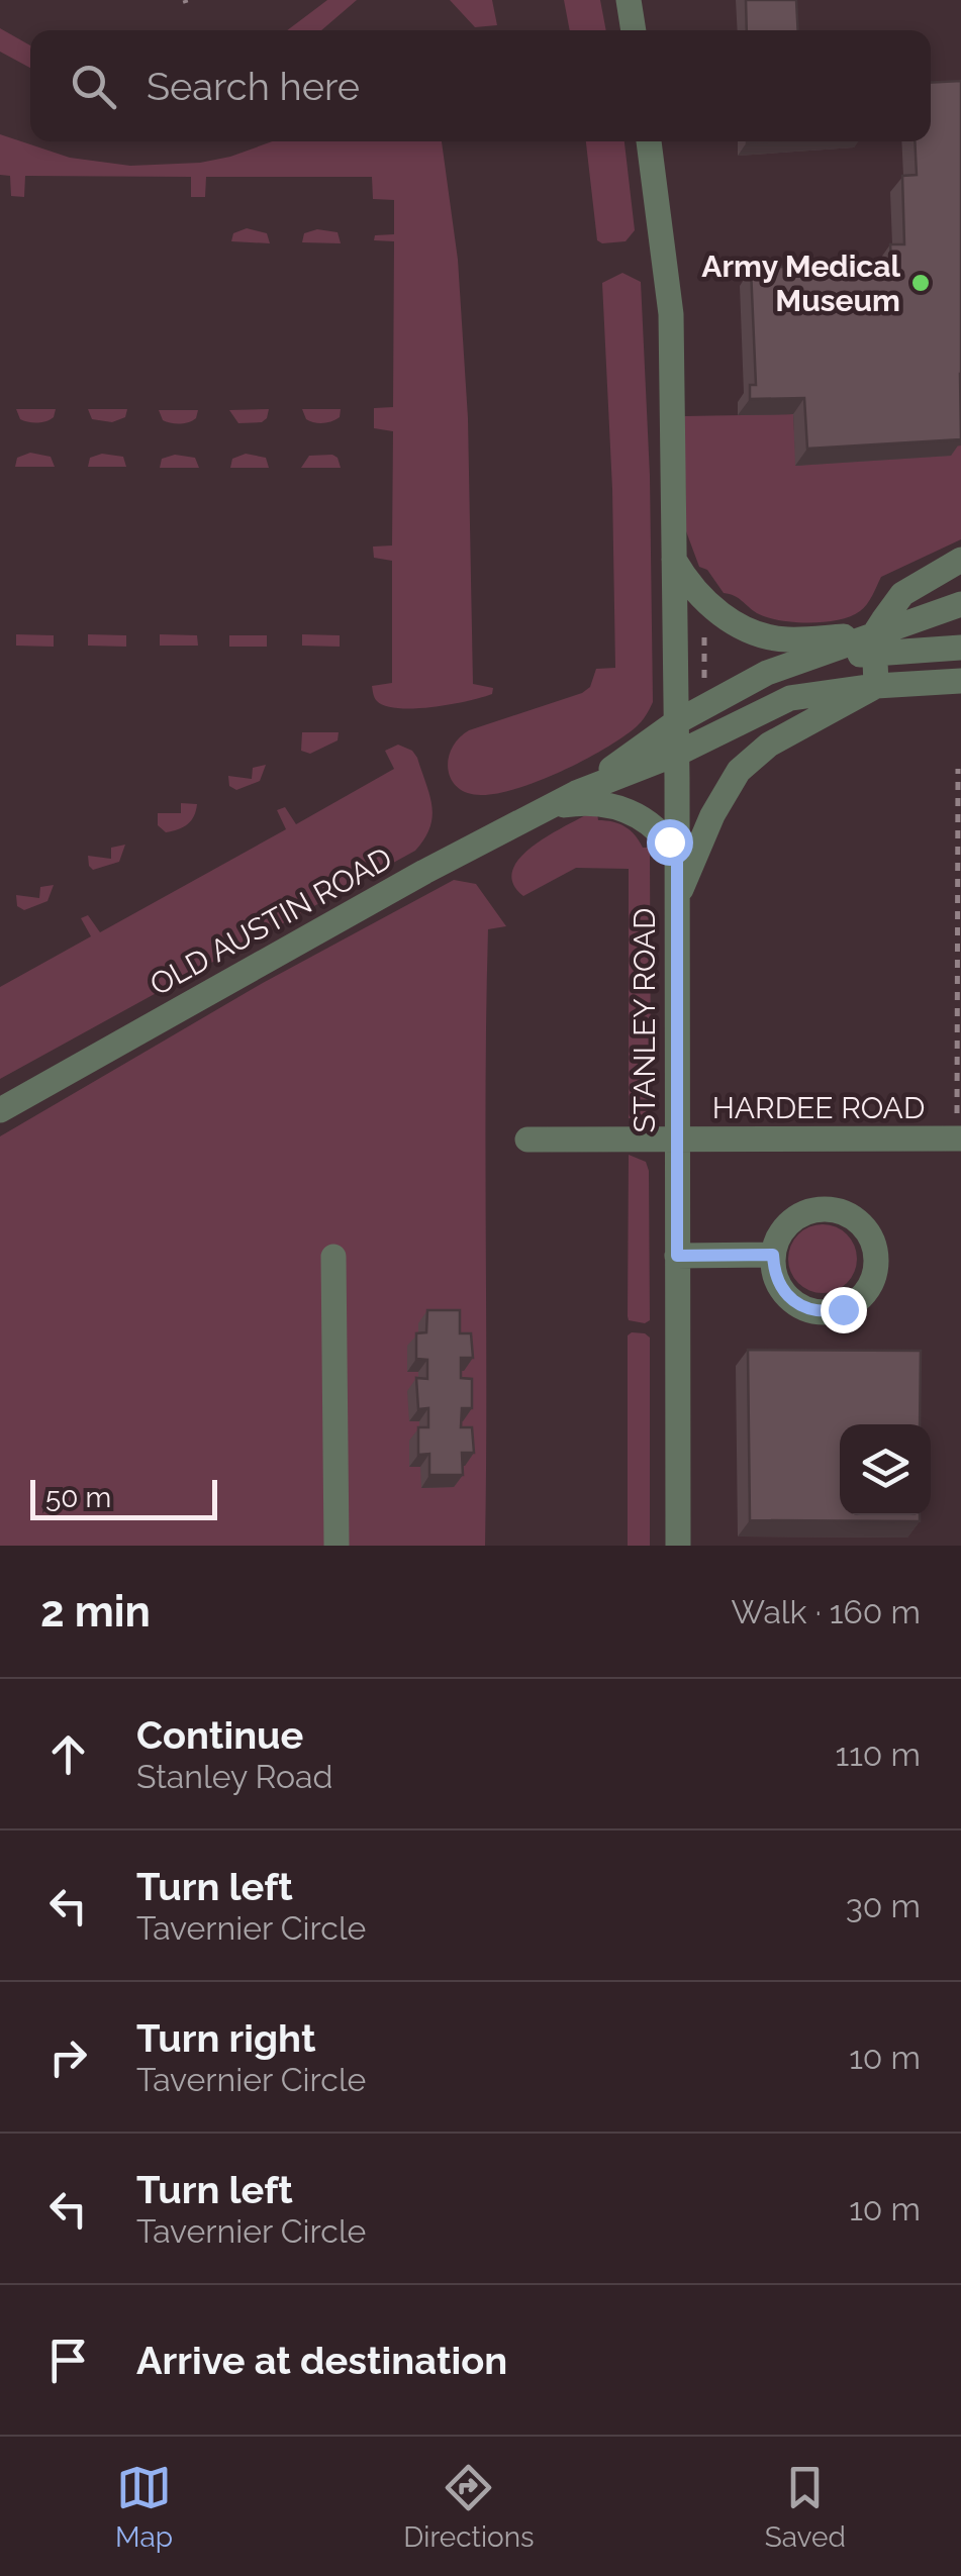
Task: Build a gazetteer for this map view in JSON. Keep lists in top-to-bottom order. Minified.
{"streets":{"street":["OLD AUSTIN ROAD","STANLEY ROAD","HARDEE ROAD"]},"crossings":[["OLD AUSTIN ROAD","STANLEY ROAD"],["STANLEY ROAD","HARDEE ROAD"]],"places":["Army Medical Museum"],"scale_bar":"50 m","page":{"search":"Search here","scale":"50 m","heading":["2 min","Walk · 160 m"],"list":[["Continue","Stanley Road","110 m"],["Turn left","Tavernier Circle","30 m"],["Turn right","Tavernier Circle","10 m"],["Turn left","Tavernier Circle","10 m"],"Arrive at destination"],"nav":["Map","Directions","Saved"]}}
